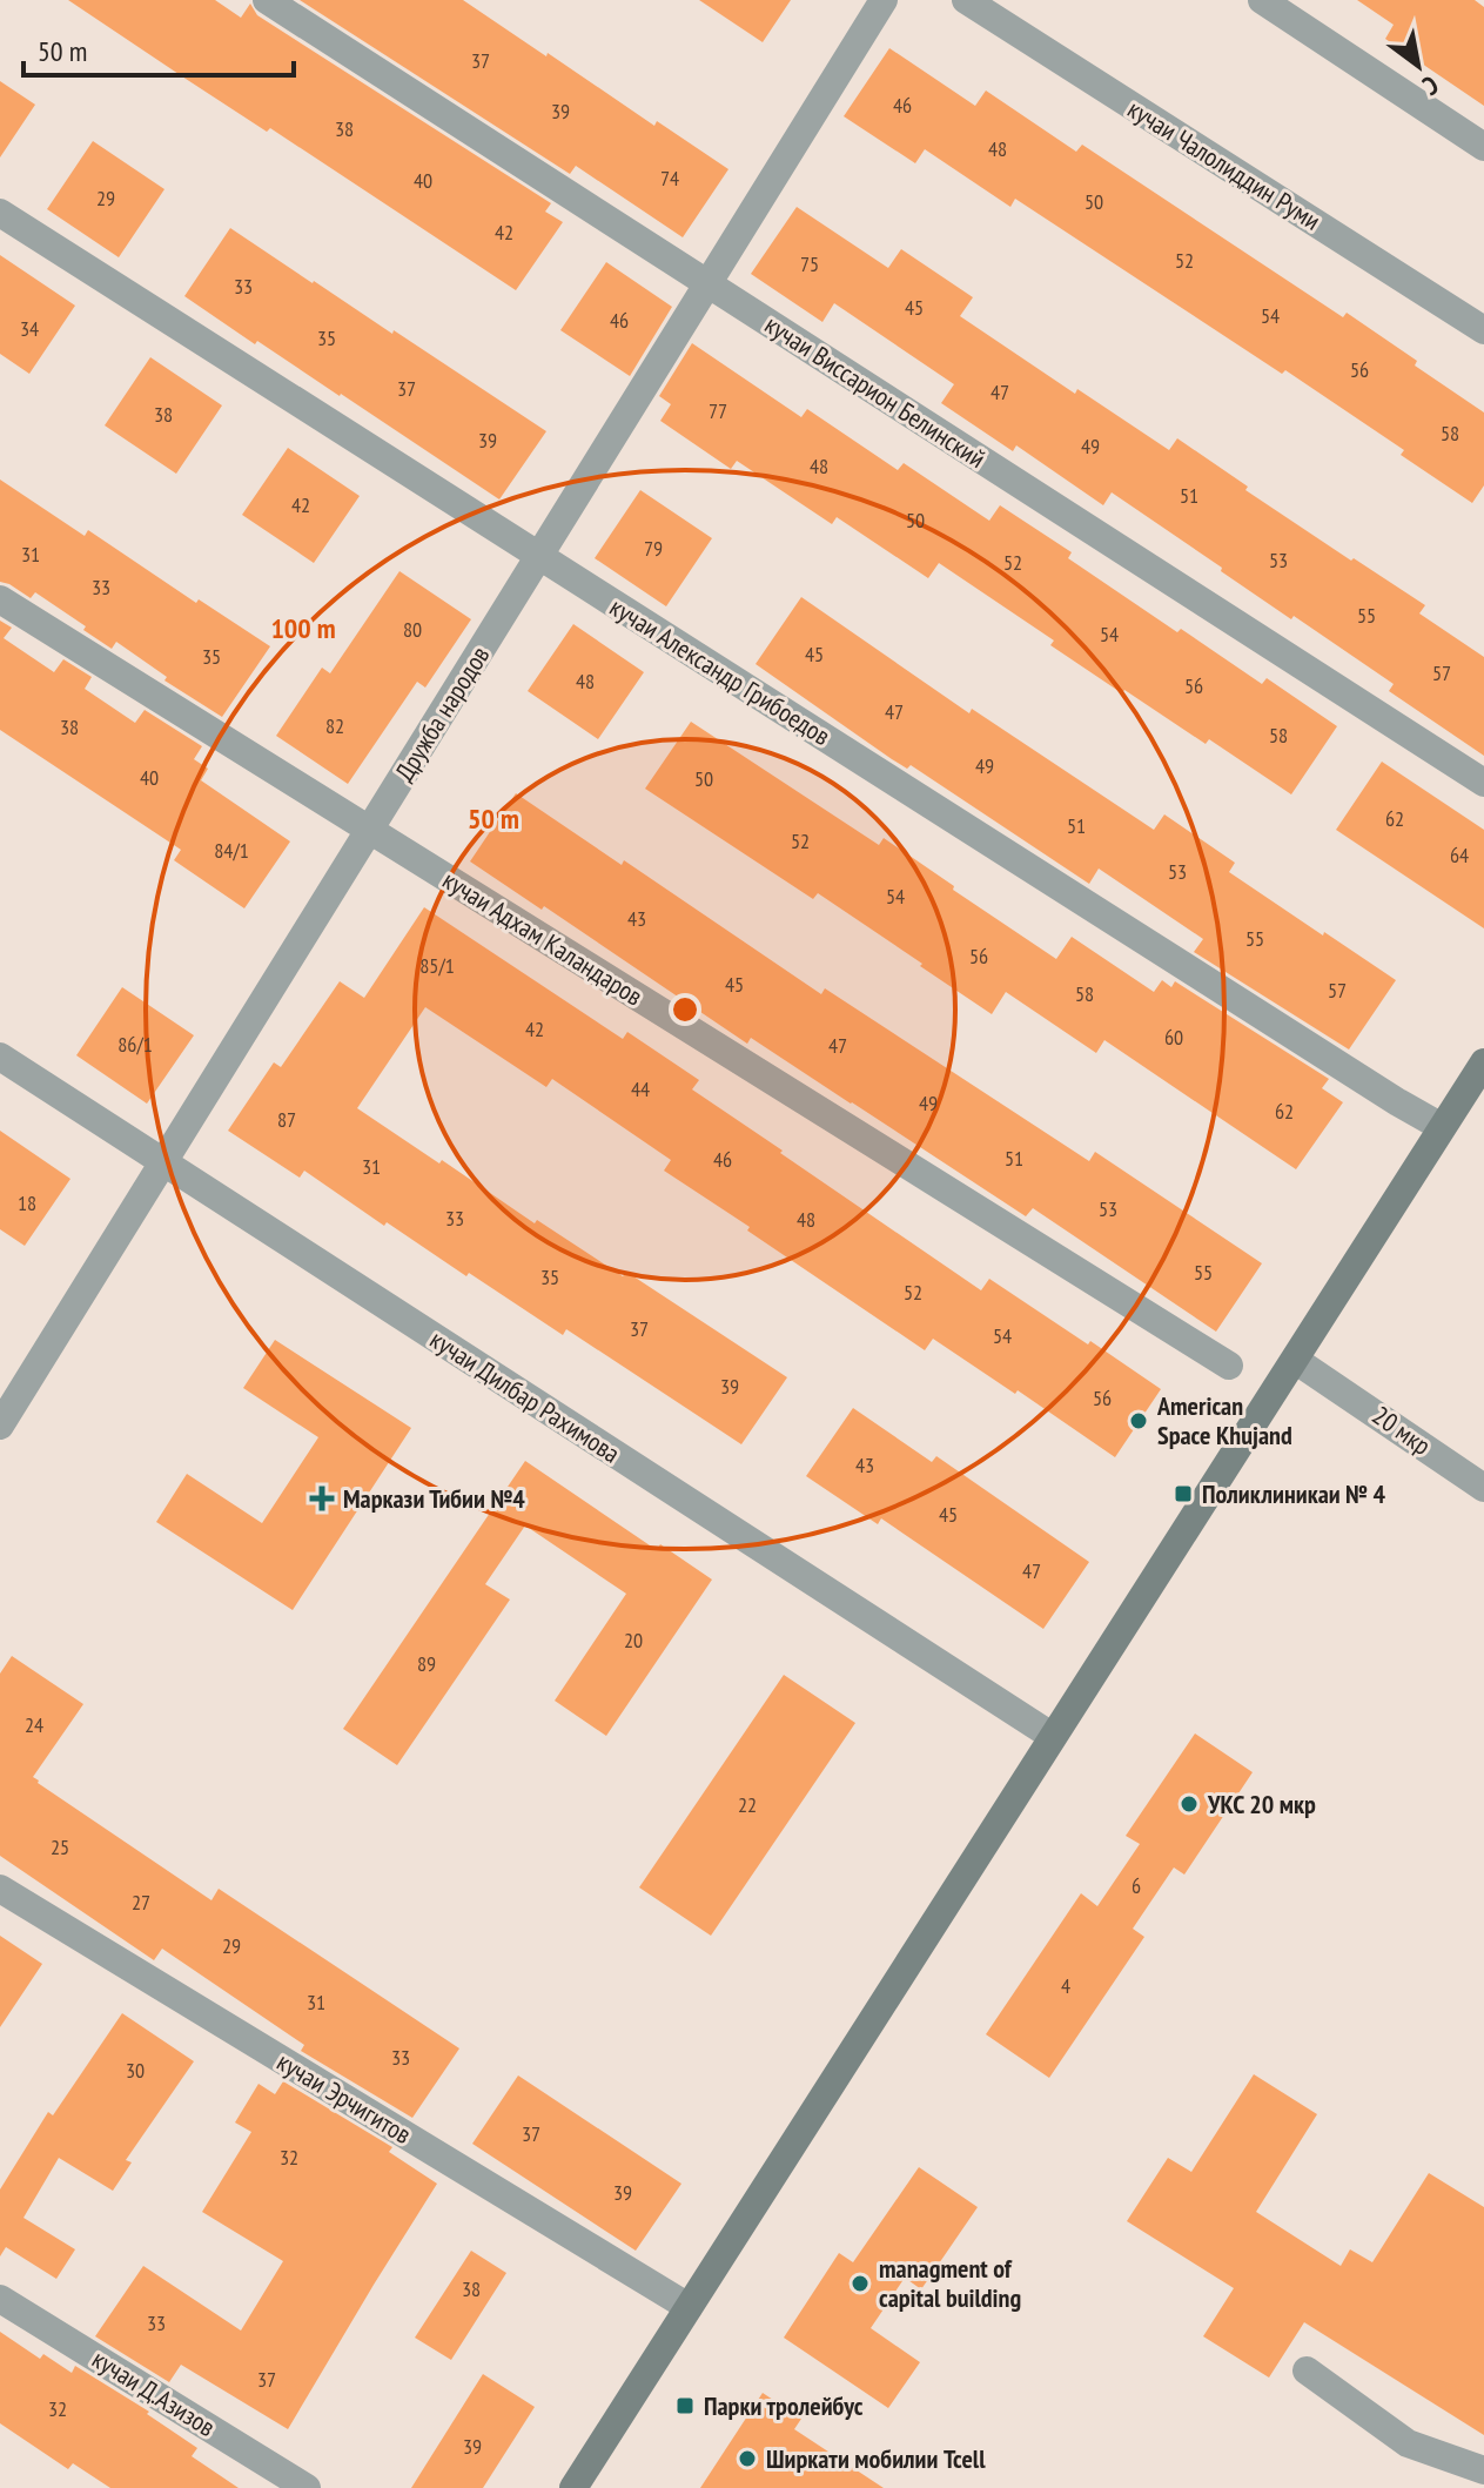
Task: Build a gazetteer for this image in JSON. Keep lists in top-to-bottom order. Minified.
{"streets":{"street":["кучаи Чалолиддин Руми","кучаи Виссарион Белинский","кучаи Александр Грибоедов","Дружба народов","кучаи Адхам Каландаров","кучаи Дилбар Рахимова","20 мкр","кучаи Эрчигитов","кучаи Д.Азизов"]},"crossings":[["кучаи Виссарион Белинский","Дружба народов"],["кучаи Александр Грибоедов","Дружба народов"],["Дружба народов","кучаи Адхам Каландаров"],["Дружба народов","кучаи Дилбар Рахимова"]],"places":{"other":["American Space Khujand","УКС 20 мкр","managment of capital building","Ширкати мобилии Tcell"],"transit":["Поликлиникаи № 4","Парки тролейбус"],"health":["Маркази Тибии №4"]},"house_numbers":["37","46","39","38","48","74","40","29","50","42","52","75","33","45","54","46","34","35","56","37","47","77","38","58","39","49","48","51","42","50","79","31","53","52","33","55","80","54","45","35","57","48","56","47","82","38","58","49","40","50","62","51","52","84/1","64","53","54","43","55","56","85/1","45","57","58","42","60","86/1","47","44","49","62","87","51","46","31","18","53","33","48","55","35","52","37","54","39","56","43","45","47","20","89","24","22","25","6","27","29","4","31","33","30","37","32","39","38","33","37","32","39"],"scale_bar":"50 m","north":"bottom right","rings":["100 m","50 m"]}
